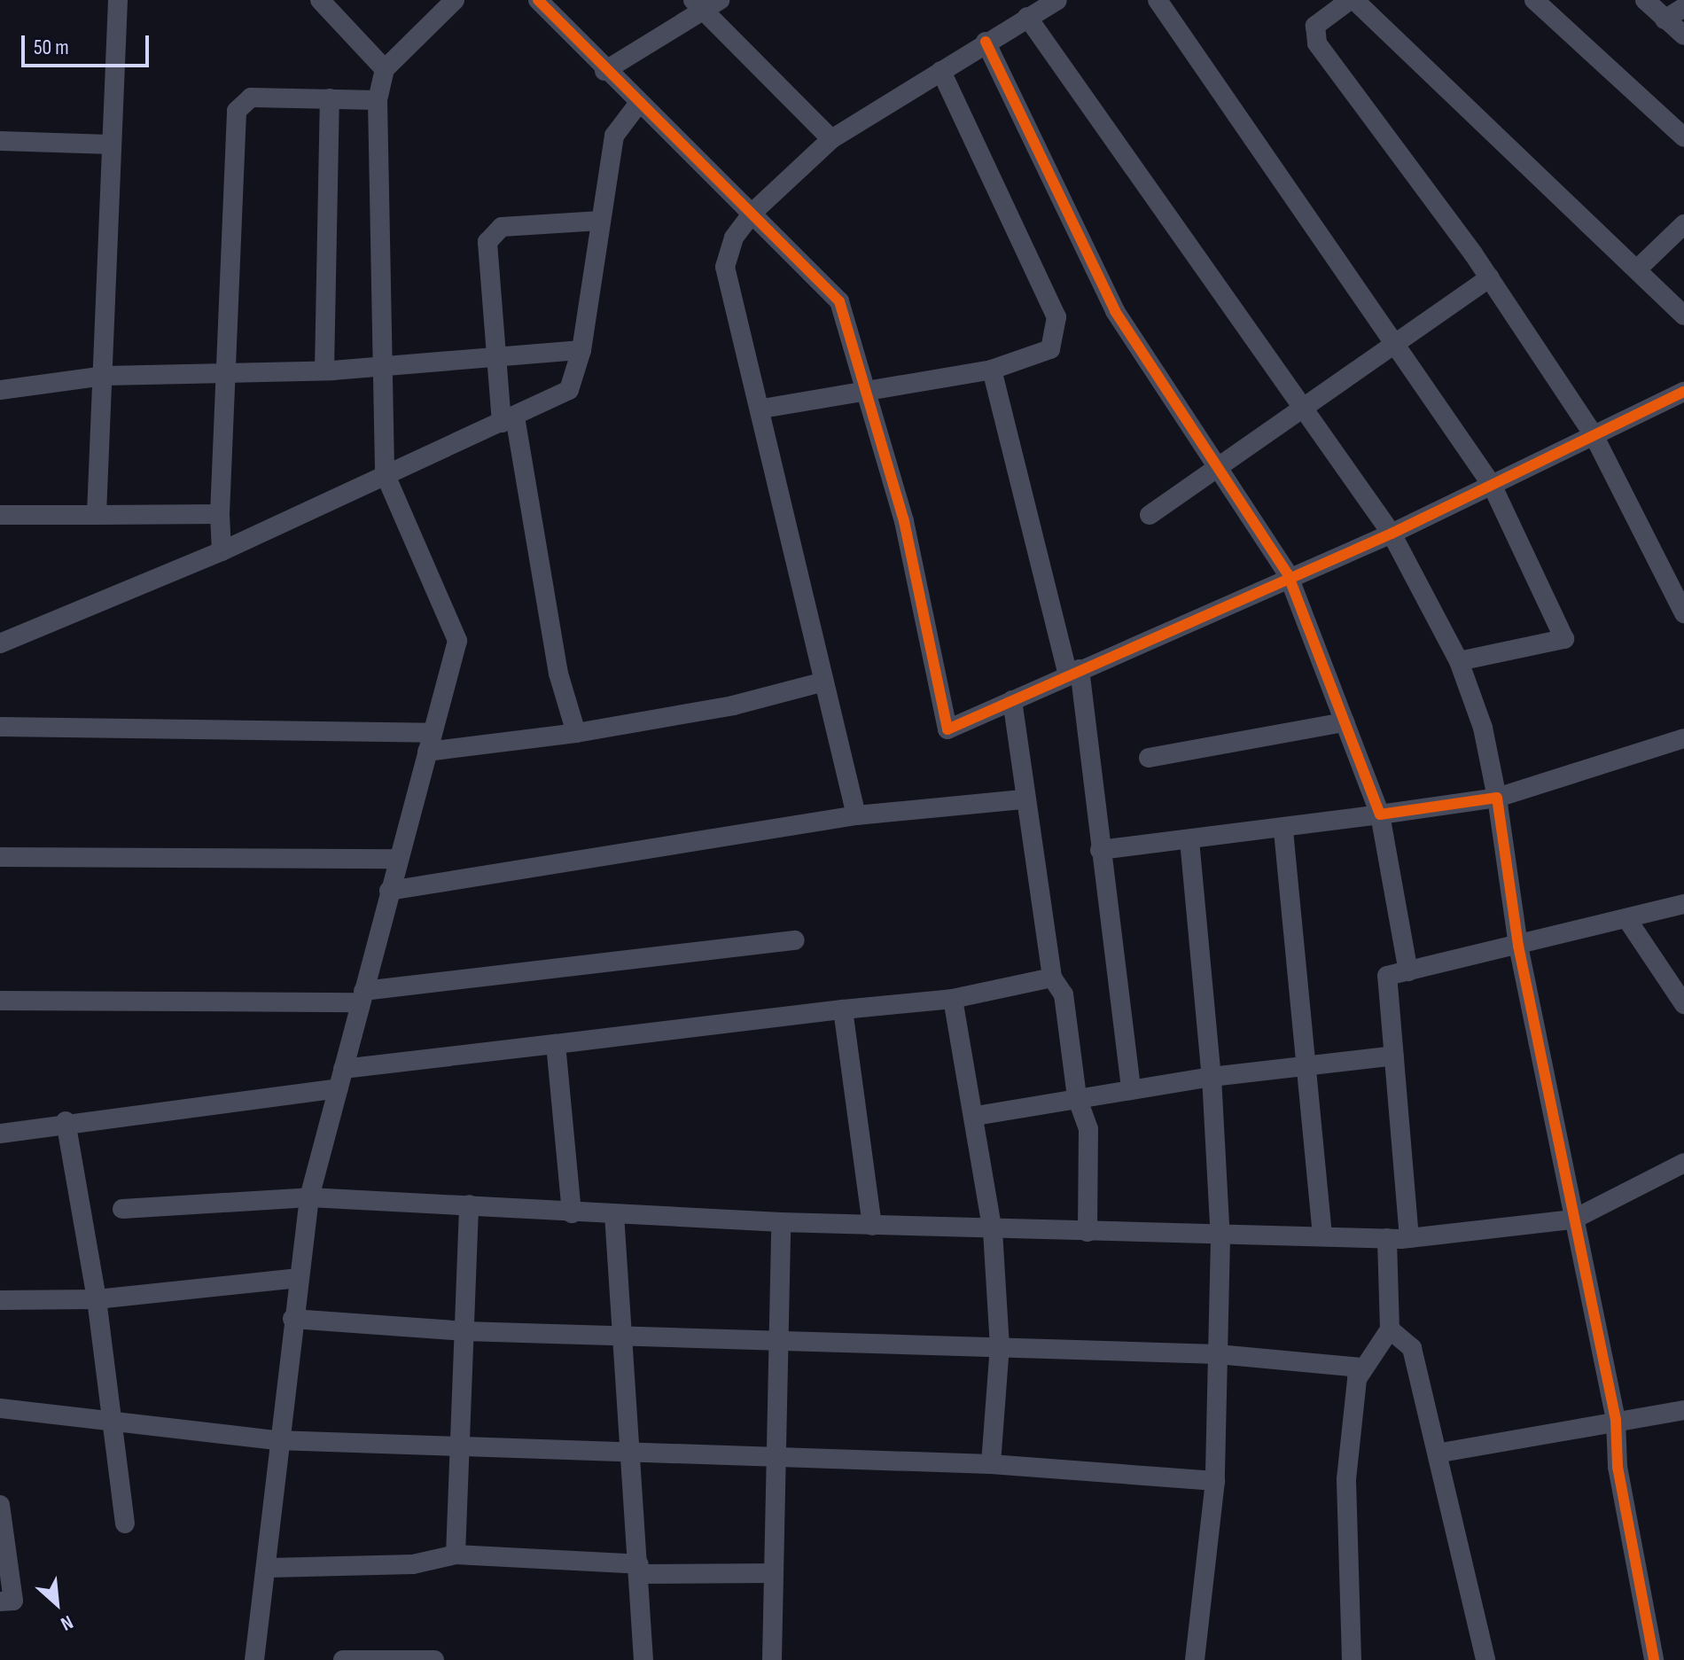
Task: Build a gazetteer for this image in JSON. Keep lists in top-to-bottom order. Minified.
{"scale_bar":"50 m","north":"bottom right"}
